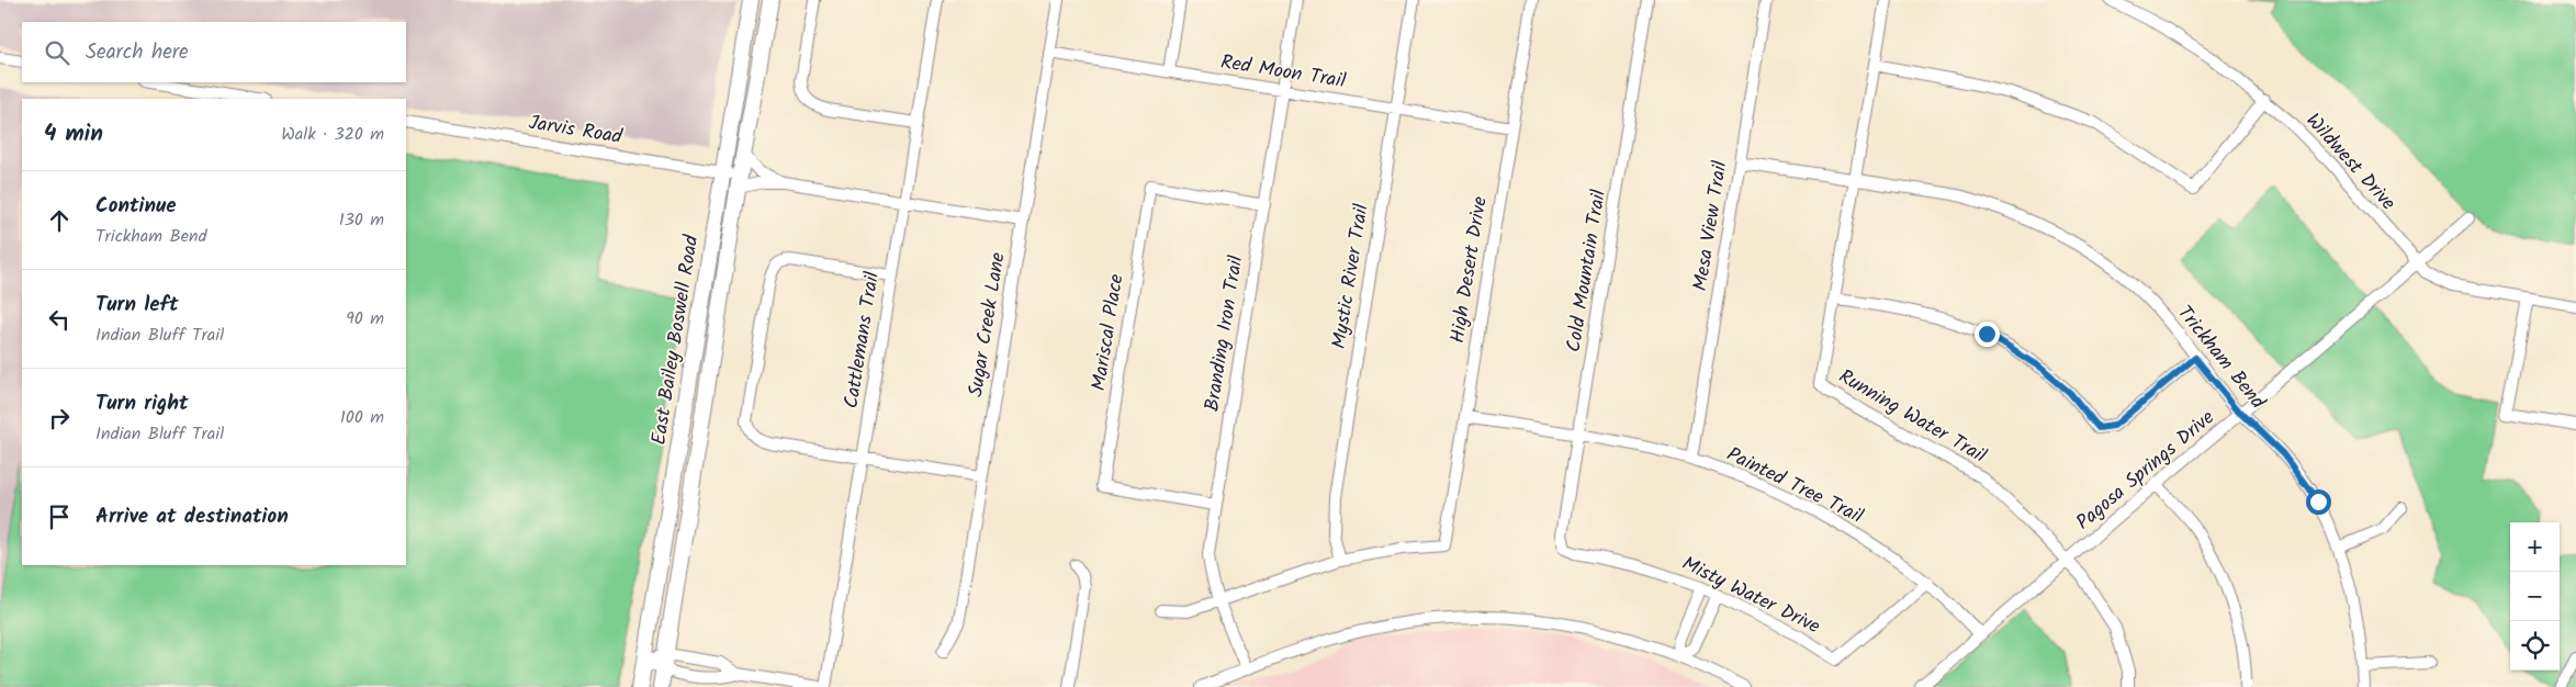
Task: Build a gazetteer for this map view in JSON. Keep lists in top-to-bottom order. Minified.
{"streets":{"main road":["East Bailey Boswell Road"],"street":["Red Moon Trail","Jarvis Road","Wildwest Drive","Mesa View Trail","High Desert Drive","Cold Mountain Trail","Mystic River Trail","Sugar Creek Lane","Mariscal Place","Branding Iron Trail","Cattlemans Trail","Trickham Bend","Running Water Trail","Pagosa Springs Drive","Painted Tree Trail","Misty Water Drive"]},"crossings":[["Red Moon Trail","High Desert Drive"],["Red Moon Trail","Mystic River Trail"],["Red Moon Trail","Sugar Creek Lane"],["Red Moon Trail","Branding Iron Trail"],["Jarvis Road","East Bailey Boswell Road"],["Wildwest Drive","Pagosa Springs Drive"],["Mesa View Trail","Trickham Bend"],["Mesa View Trail","Painted Tree Trail"],["High Desert Drive","Mystic River Trail"],["High Desert Drive","Painted Tree Trail"],["Cold Mountain Trail","Painted Tree Trail"],["Cold Mountain Trail","Misty Water Drive"],["Mariscal Place","Branding Iron Trail"],["Trickham Bend","Running Water Trail"],["Trickham Bend","Pagosa Springs Drive"],["Running Water Trail","Pagosa Springs Drive"],["Pagosa Springs Drive","Painted Tree Trail"],["Painted Tree Trail","Misty Water Drive"]],"page":{"search":"Search here","heading":["4 min","Walk · 320 m"],"list":[["Continue","Trickham Bend","130 m"],["Turn left","Indian Bluff Trail","90 m"],["Turn right","Indian Bluff Trail","100 m"],"Arrive at destination"],"map_buttons":["+","−"]}}
